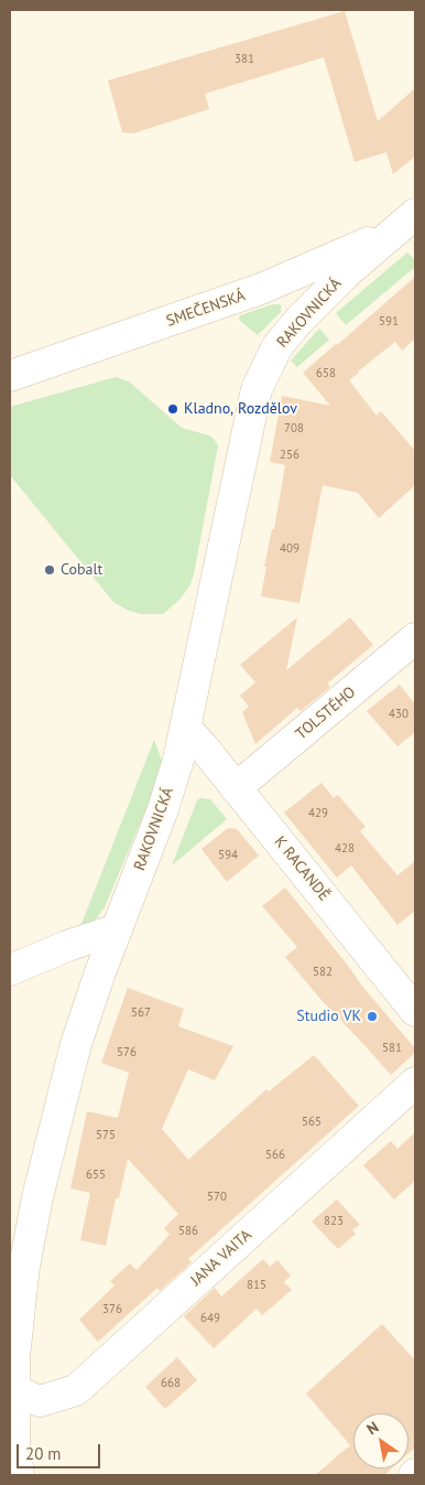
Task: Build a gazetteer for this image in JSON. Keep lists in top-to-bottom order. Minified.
{"streets":{"street":["SMEČENSKÁ","RAKOVNICKÁ","TOLSTÉHO","K RACANDĚ","JANA VAITA"]},"crossings":[["SMEČENSKÁ","RAKOVNICKÁ"],["RAKOVNICKÁ","K RACANDĚ"],["RAKOVNICKÁ","JANA VAITA"],["TOLSTÉHO","K RACANDĚ"]],"places":["Kladno, Rozdělov","Cobalt","Studio VK"],"house_numbers":["381","591","658","708","256","409","430","429","428","594","582","567","581","576","565","575","566","655","570","823","586","815","376","649","668"],"scale_bar":"20 m","north":"top left"}
